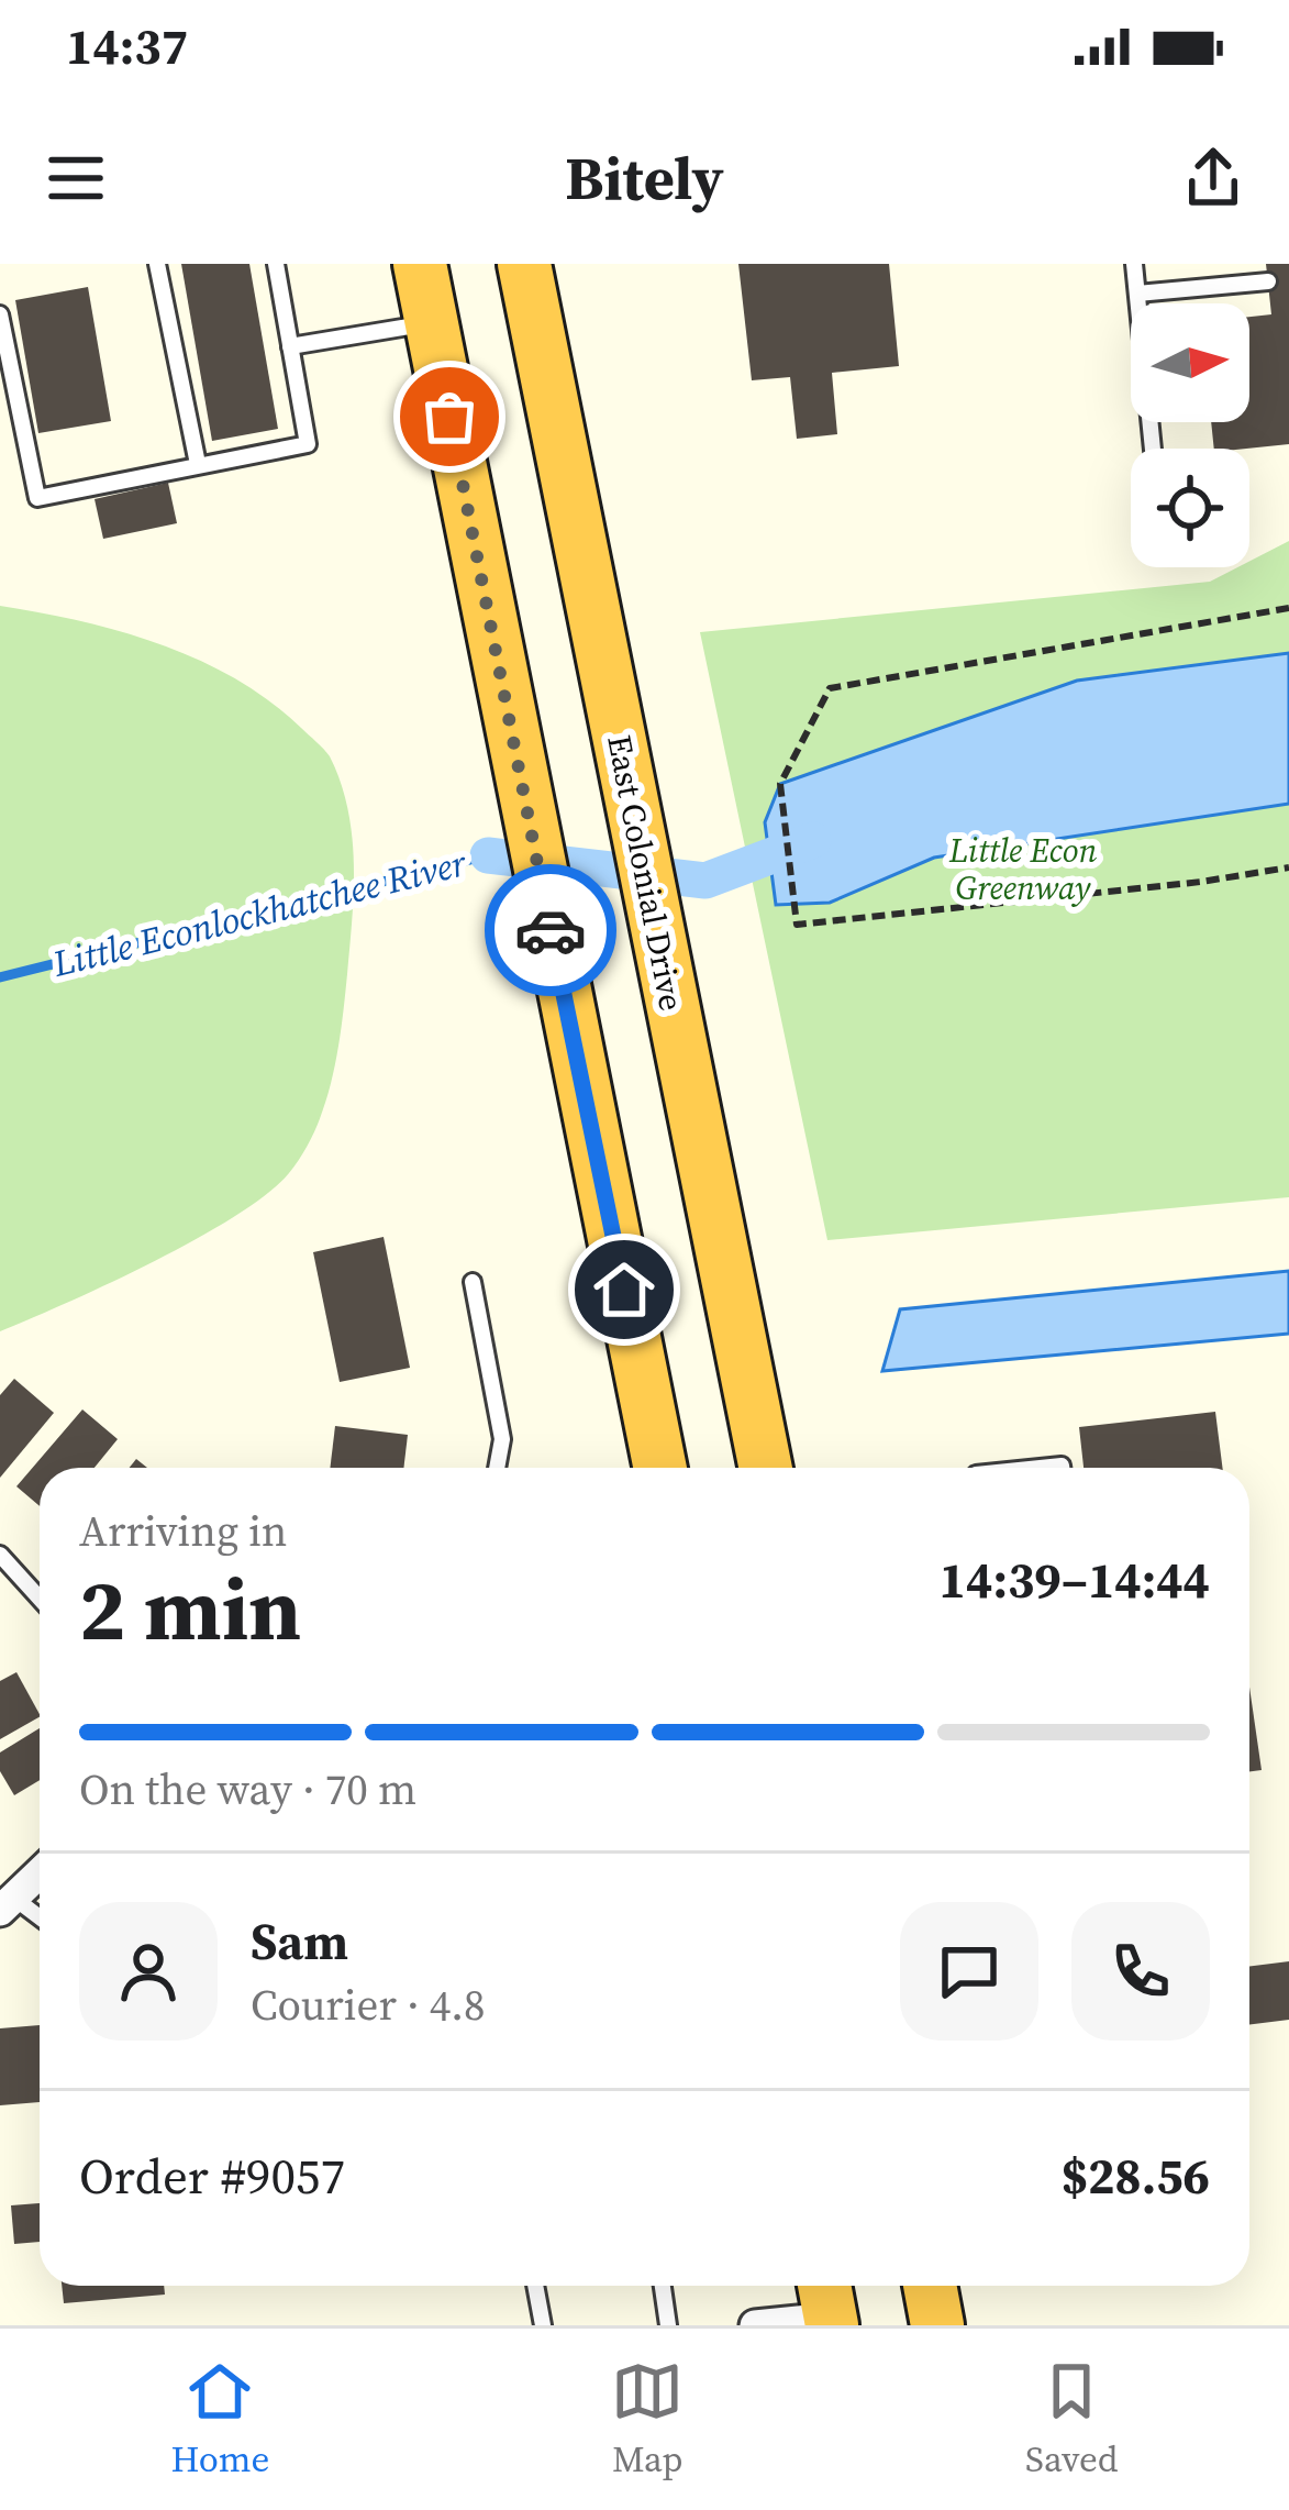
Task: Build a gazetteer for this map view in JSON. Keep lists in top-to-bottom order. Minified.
{"streets":{"highway":["East Colonial Drive"]},"water":["Little Econlockhatchee River"],"parks":["Little Econ Greenway"],"north":"right","page":{"status":"14:37","header":"Bitely","heading":["2 min","Arriving in","14:39–14:44"],"panel":["Sam","Courier · 4.8","Order #9057","$28.56"],"bar":"On the way · 70 m","tabs":["Home","Map","Saved"]}}
